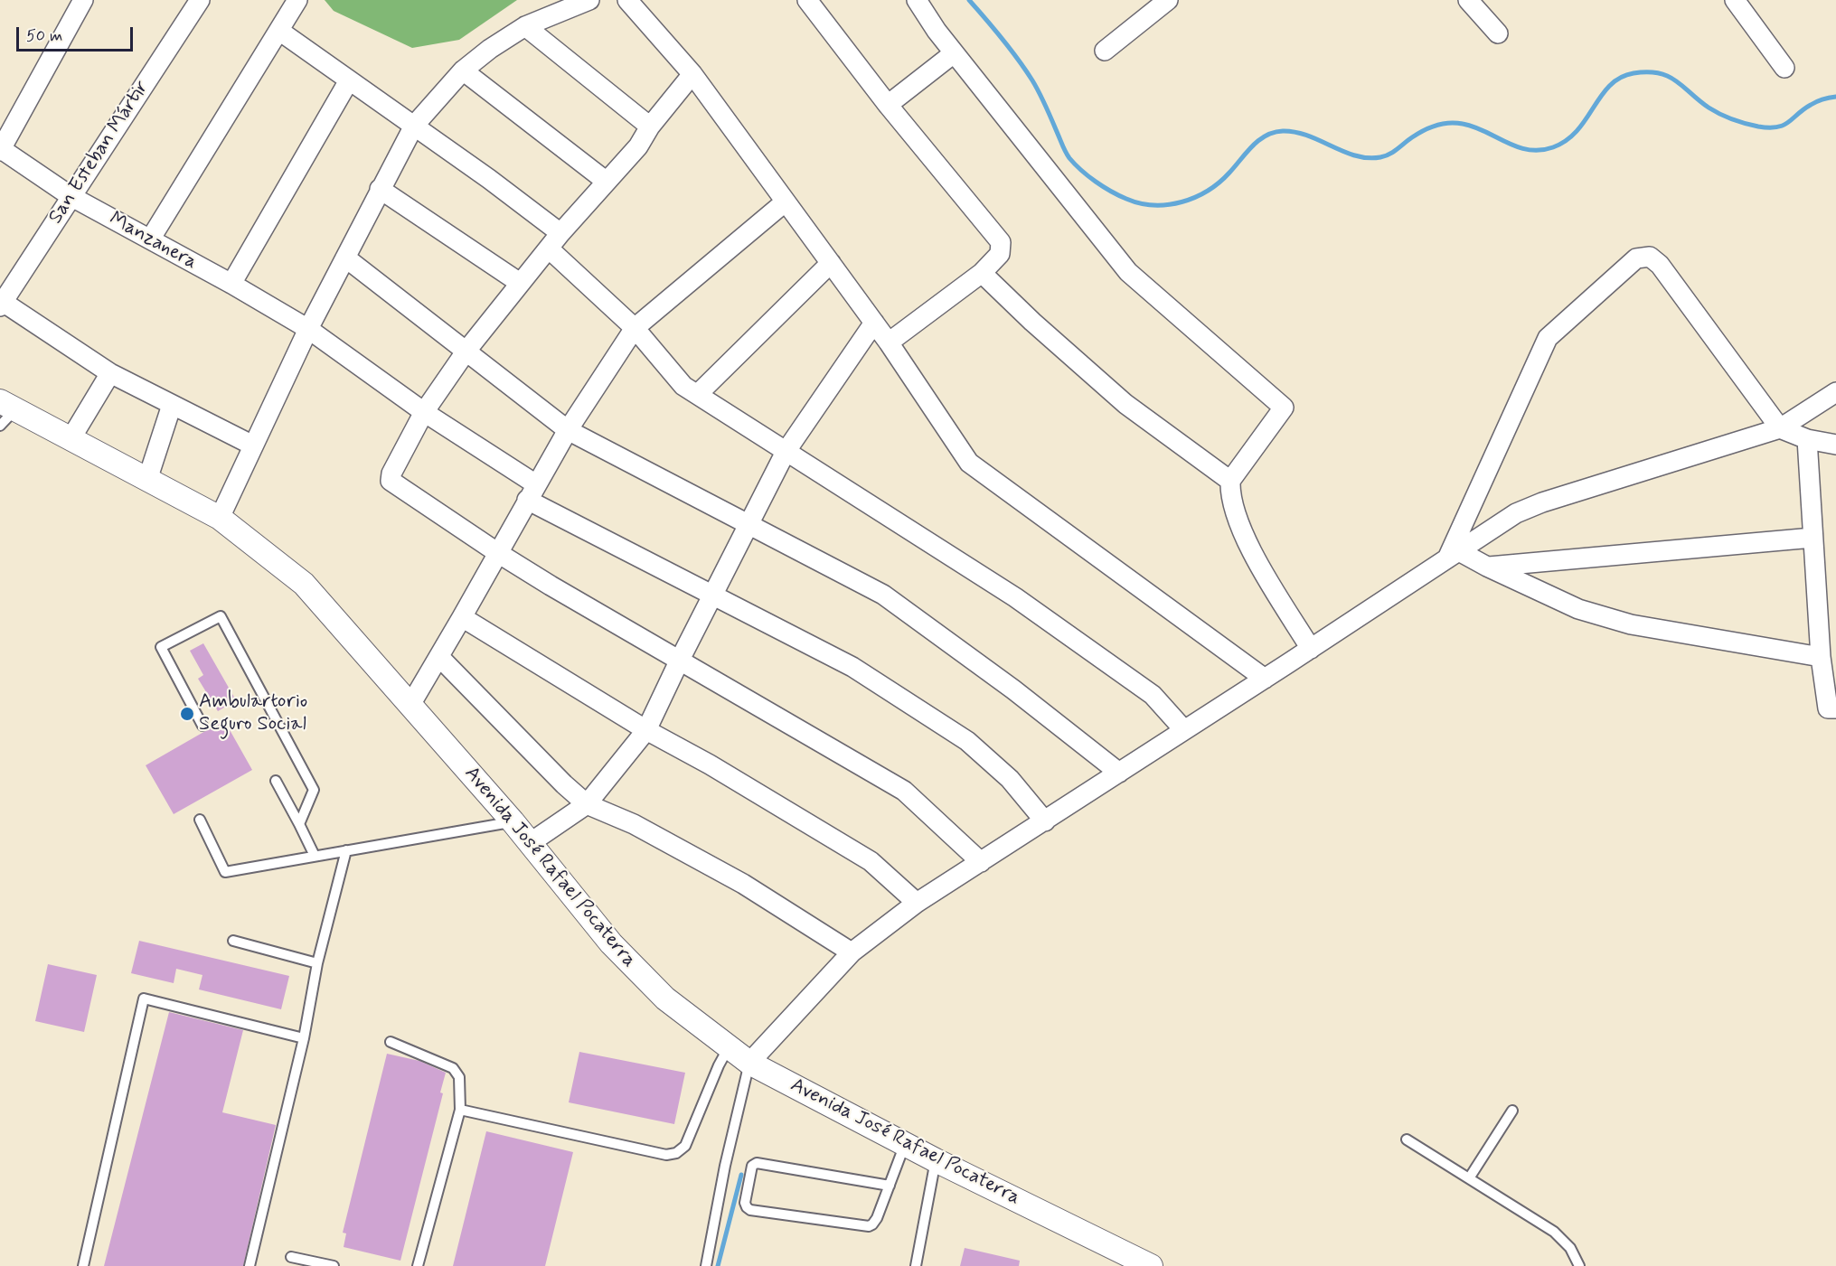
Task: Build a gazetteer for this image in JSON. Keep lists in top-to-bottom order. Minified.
{"streets":{"street":["San Esteban Mártir","Manzanera","Avenida José Rafael Pocaterra"]},"crossings":[["San Esteban Mártir","Manzanera"]],"places":["Ambulartorio Seguro Social"],"scale_bar":"50 m"}
